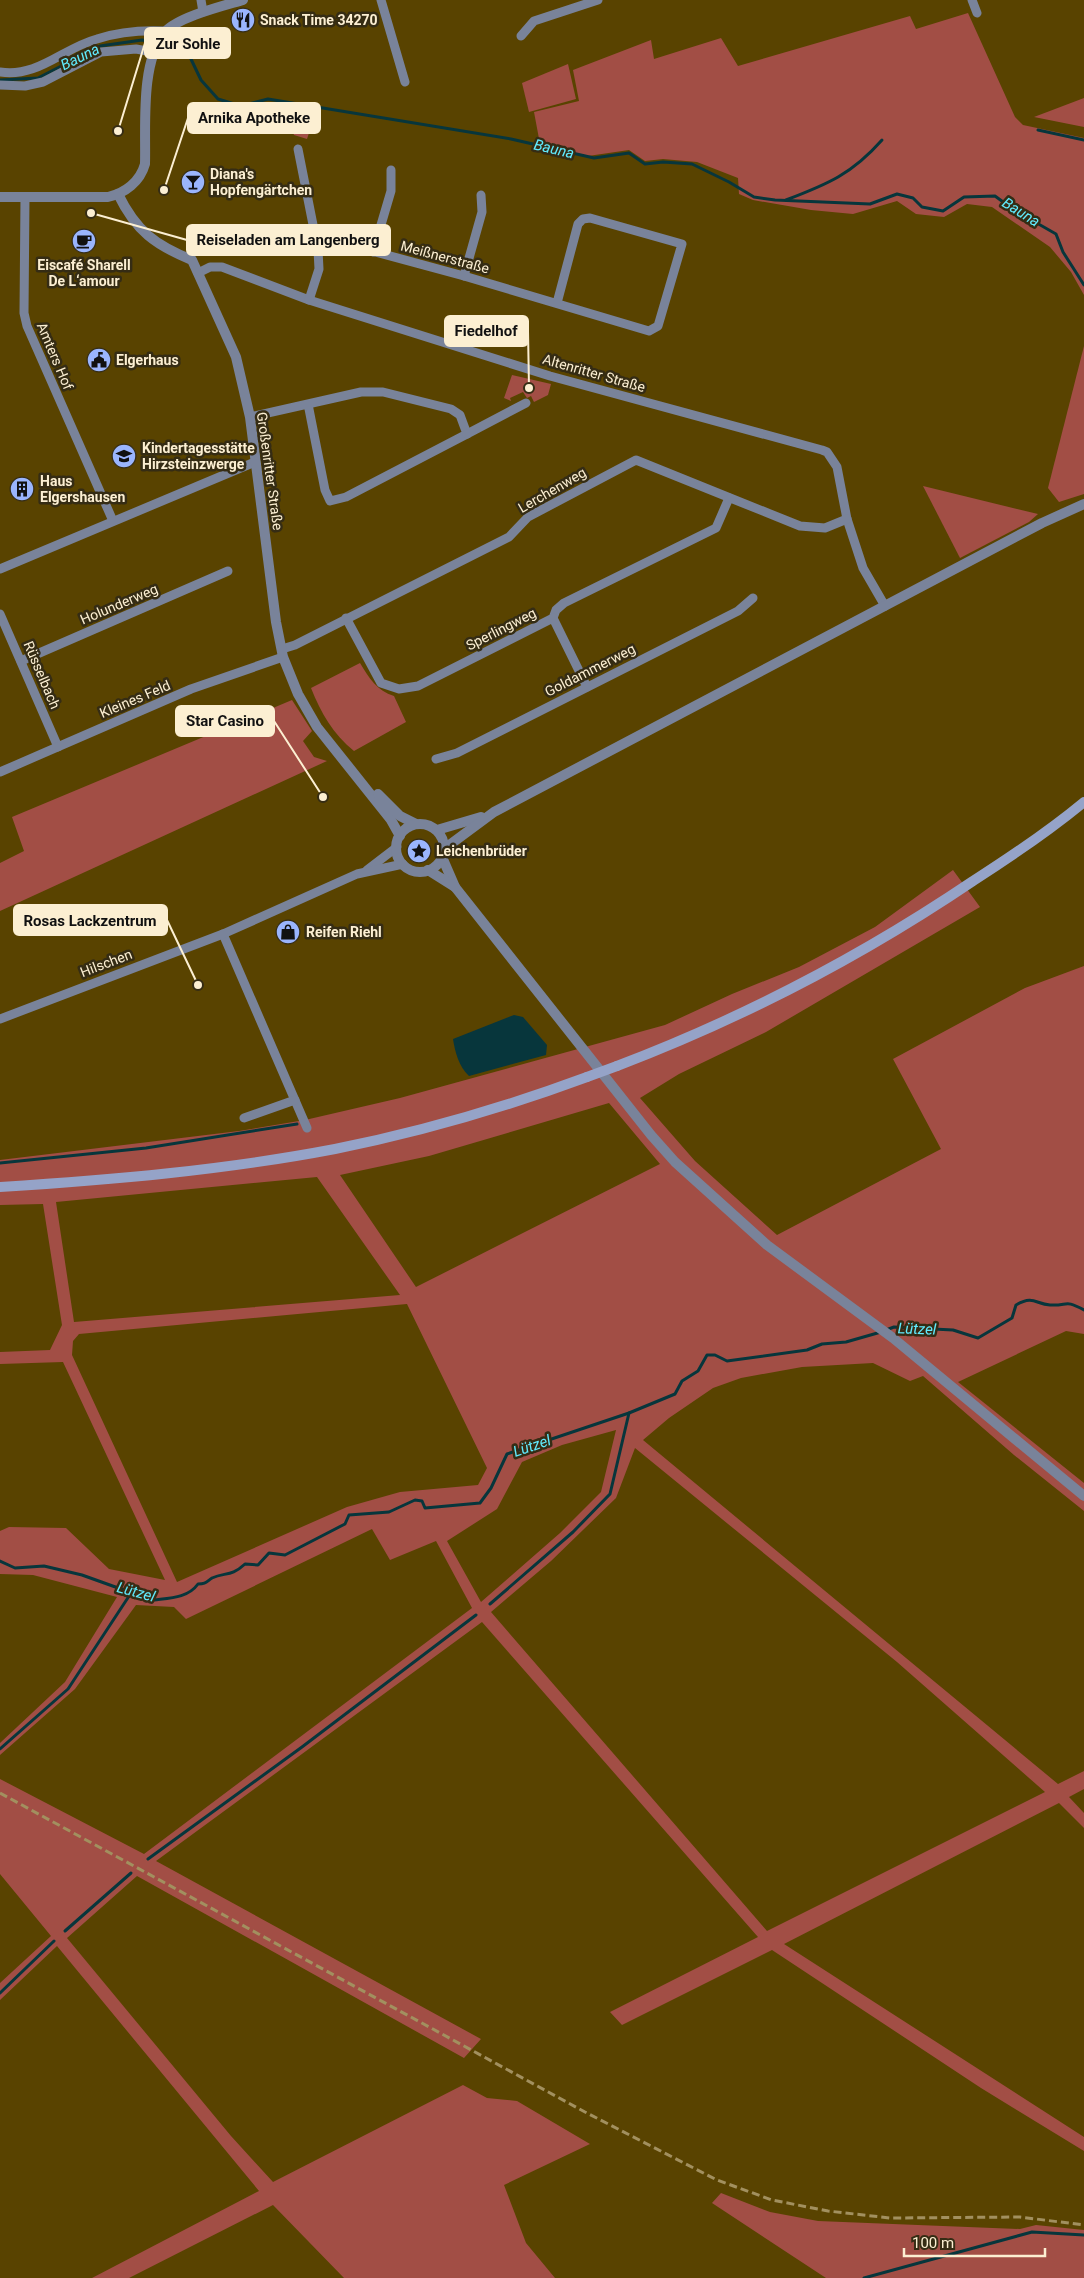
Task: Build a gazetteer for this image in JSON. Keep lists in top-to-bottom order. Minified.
{"streets":{"street":["Meißnerstraße","Amters Hof","Altenritter Straße","Großenritter Straße","Lerchenweg","Holunderweg","Sperlingweg","Goldammerweg","Rüsselbach","Kleines Feld","Hilschen"]},"crossings":[["Altenritter Straße","Großenritter Straße"],["Altenritter Straße","Lerchenweg"],["Großenritter Straße","Lerchenweg"],["Großenritter Straße","Kleines Feld"],["Großenritter Straße","Hilschen"],["Lerchenweg","Sperlingweg"],["Lerchenweg","Kleines Feld"],["Holunderweg","Rüsselbach"],["Rüsselbach","Kleines Feld"]],"water":["Bauna","Lützel"],"places":{"restaurant":["Snack Time 34270"],"other":["Zur Sohle","Arnika Apotheke","Reiseladen am Langenberg","Fiedelhof","Star Casino","Rosas Lackzentrum"],"bar":["Diana's Hopfengärtchen"],"cafe":["Eiscafé Sharell De L‘amour"],"public building":["Elgerhaus"],"school or university":["Kindertagesstätte Hirzsteinzwerge"],"building":["Haus Elgershausen"],"place":["Leichenbrüder"],"shop":["Reifen Riehl"]},"scale_bar":"100 m"}
